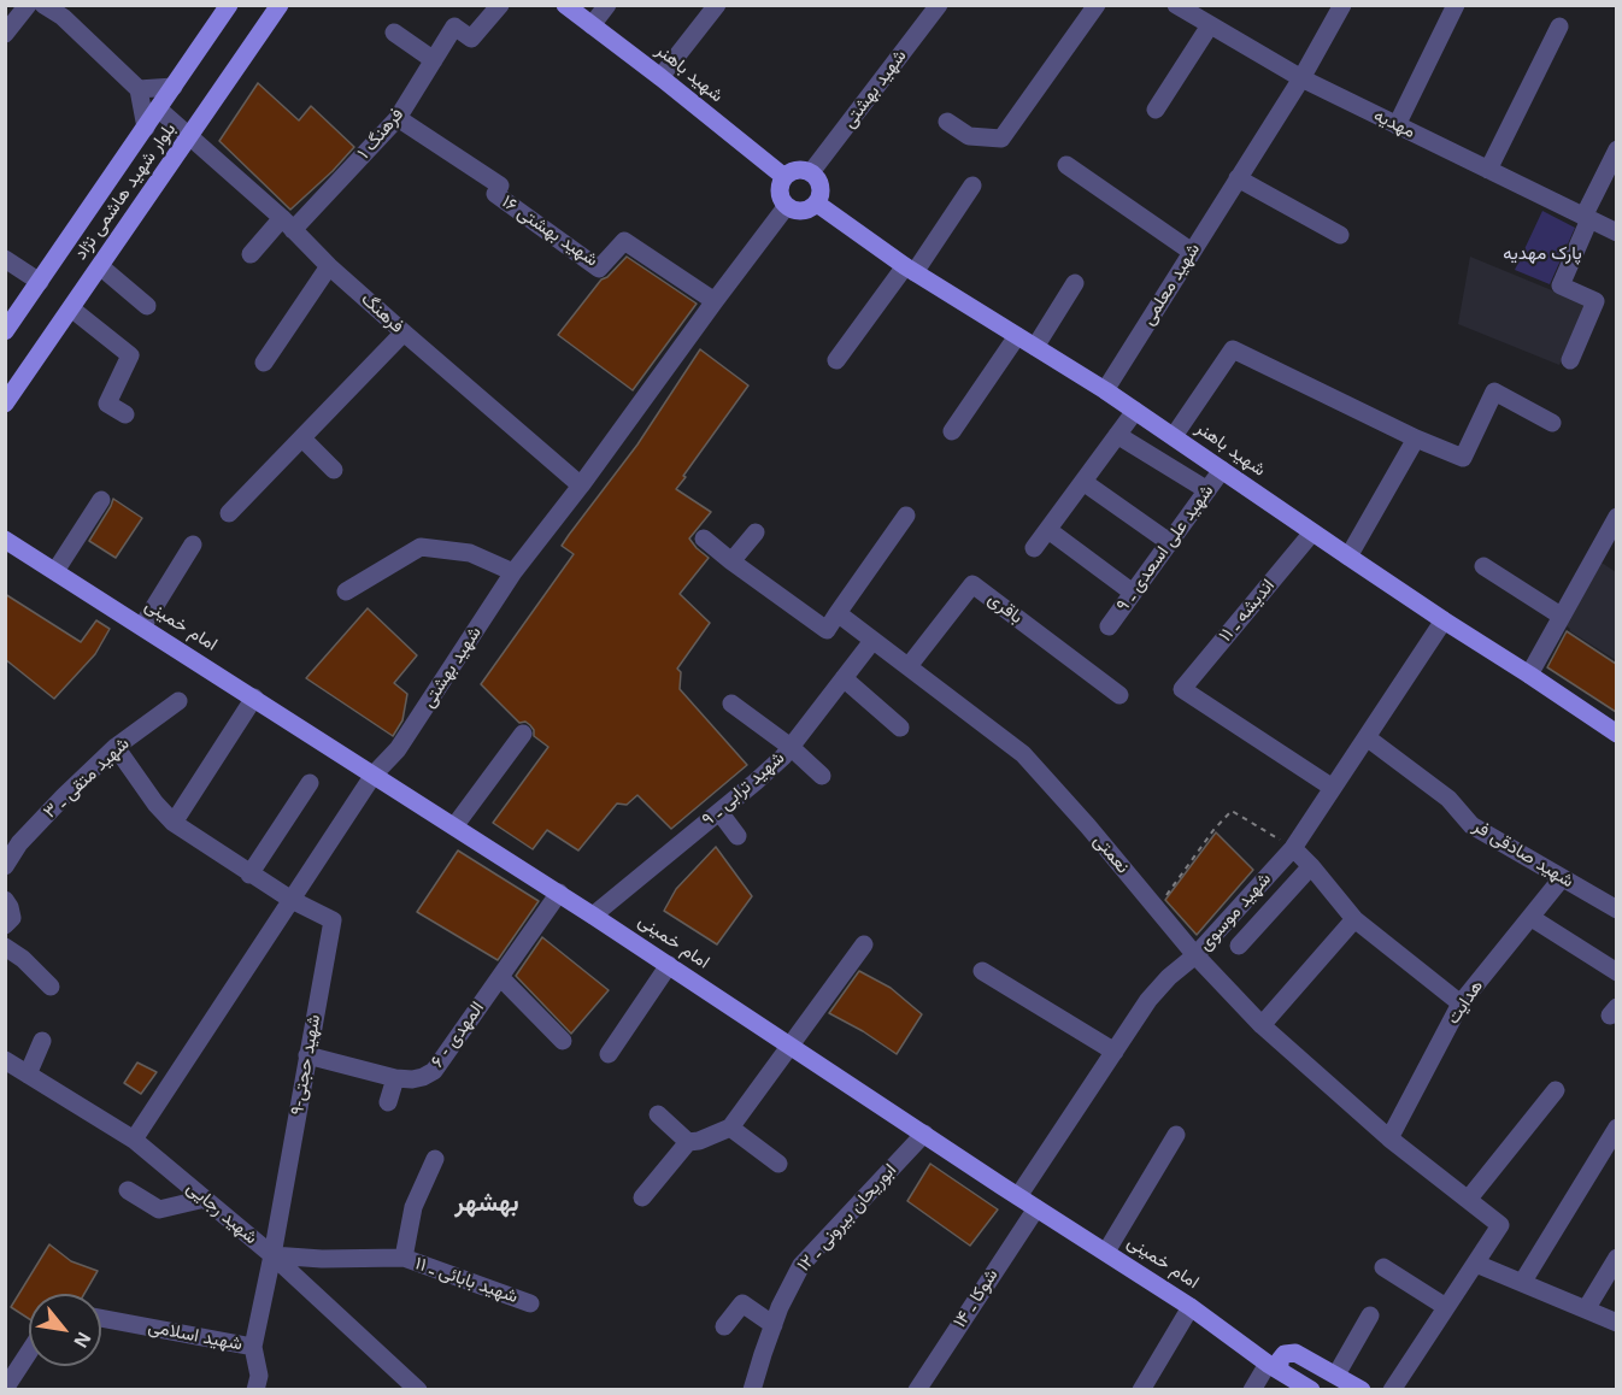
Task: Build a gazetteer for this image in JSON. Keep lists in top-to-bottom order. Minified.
{"streets":{"main road":["شهید باهنر","بلوار شهید هاشمی نژاد","امام خمینی"],"street":["شهید بهشتی","مهدیه","فرهنگ ۱","شهید بهشتی ۱۶","شهید معلمی","فرهنگ","شهید علی اسعدی ـ ۹","باقری","اندیشه ـ ۱۱","شهید متقی ـ ۳","شهید ترابی ـ ۹","نعمتی","شهید صادقی فر","شهید موسوی","هدایت","المهدی - ۶","شهید حجتی-۹","شهید رجایی","ابوریحان بیرونی ـ ۱۲","شهید بابائی ـ ۱۱","شوکا ـ ۱۴","شهید اسلامی"]},"crossings":[["شهید باهنر","شهید بهشتی"],["شهید باهنر","شهید معلمی"],["شهید باهنر","شهید علی اسعدی ـ ۹"],["شهید باهنر","اندیشه ـ ۱۱"],["شهید باهنر","شهید موسوی"],["شهید بهشتی","شهید بهشتی ۱۶"],["شهید بهشتی","فرهنگ"],["شهید بهشتی","امام خمینی"],["شهید بهشتی","شهید حجتی-۹"],["شهید بهشتی","شهید رجایی"],["مهدیه","شهید معلمی"],["فرهنگ ۱","شهید بهشتی ۱۶"],["فرهنگ ۱","فرهنگ"],["بلوار شهید هاشمی نژاد","فرهنگ"],["باقری","نعمتی"],["اندیشه ـ ۱۱","شهید موسوی"],["امام خمینی","شهید ترابی ـ ۹"],["امام خمینی","شهید موسوی"],["امام خمینی","المهدی - ۶"],["امام خمینی","ابوریحان بیرونی ـ ۱۲"],["امام خمینی","شوکا ـ ۱۴"],["شهید ترابی ـ ۹","نعمتی"],["نعمتی","شهید موسوی"],["نعمتی","هدایت"],["شهید صادقی فر","شهید موسوی"],["شهید صادقی فر","هدایت"],["المهدی - ۶","شهید حجتی-۹"],["شهید حجتی-۹","شهید رجایی"],["شهید حجتی-۹","شهید بابائی ـ ۱۱"],["شهید حجتی-۹","شهید اسلامی"],["شهید رجایی","شهید بابائی ـ ۱۱"],["شهید رجایی","شهید اسلامی"],["شهید بابائی ـ ۱۱","شهید اسلامی"]],"districts":["بهشهر"],"parks":["پارک مهدیه"],"north":"bottom right"}
